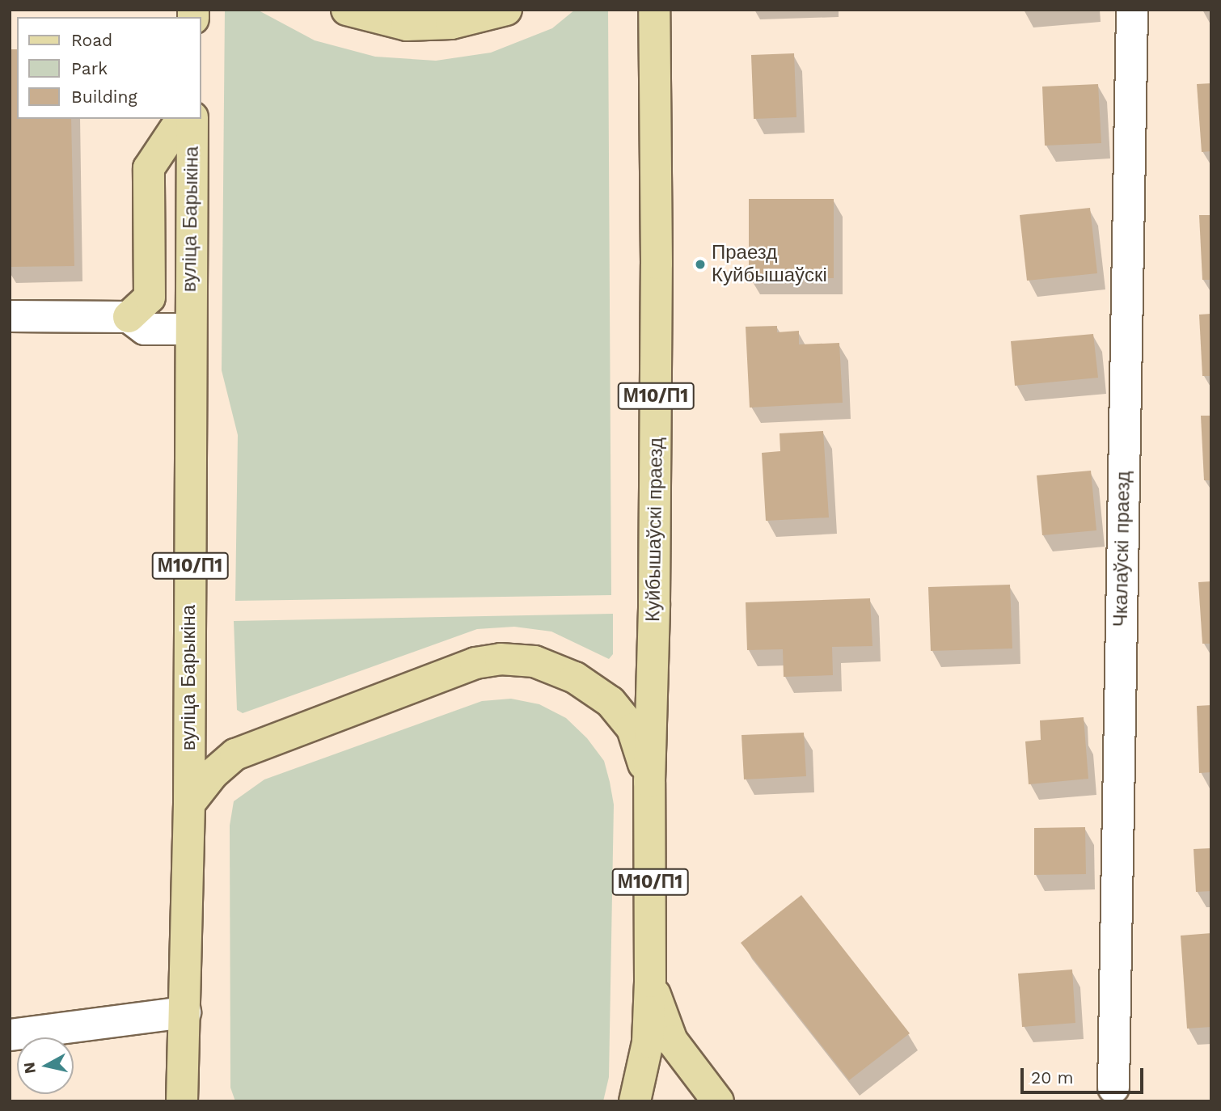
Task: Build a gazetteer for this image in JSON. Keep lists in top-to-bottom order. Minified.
{"streets":{"main road":["вуліца Барыкіна","М10/П1","Куйбышаўскі праезд"],"street":["Чкалаўскі праезд"]},"crossings":[["вуліца Барыкіна","М10/П1"],["М10/П1","Куйбышаўскі праезд"]],"places":["Праезд Куйбышаўскі"],"legend":["Road","Park","Building"],"scale_bar":"20 m","north":"left"}
